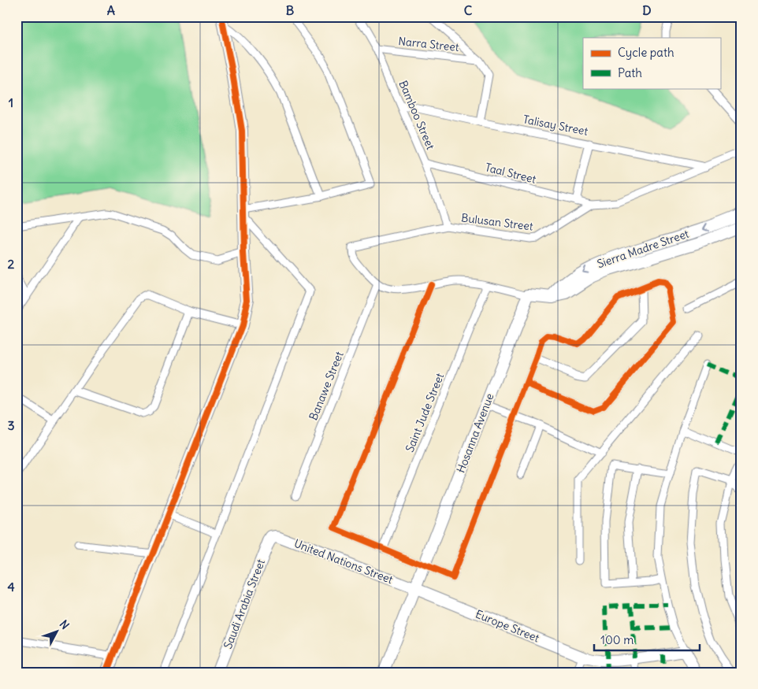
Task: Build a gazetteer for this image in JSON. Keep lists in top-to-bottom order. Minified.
{"streets":{"street":["Narra Street","Bamboo Street","Talisay Street","Taal Street","Bulusan Street","Sierra Madre Street","Banawe Street","Saint Jude Street","Hosanna Avenue","United Nations Street","Saudi Arabia Street","Europe Street"]},"crossings":[["Narra Street","Bamboo Street"],["Bamboo Street","Talisay Street"],["Bamboo Street","Taal Street"],["Bamboo Street","Bulusan Street"],["Talisay Street","Bulusan Street"],["Taal Street","Bulusan Street"],["Bulusan Street","Sierra Madre Street"],["Sierra Madre Street","Banawe Street"],["Sierra Madre Street","Saint Jude Street"],["Sierra Madre Street","Hosanna Avenue"],["Hosanna Avenue","United Nations Street"],["Hosanna Avenue","Europe Street"],["United Nations Street","Saudi Arabia Street"],["United Nations Street","Europe Street"]],"legend":["Cycle path","Path"],"scale_bar":"100 m","north":"top right","grid":{"columns":["A","B","C","D"],"rows":["1","2","3","4"]}}
